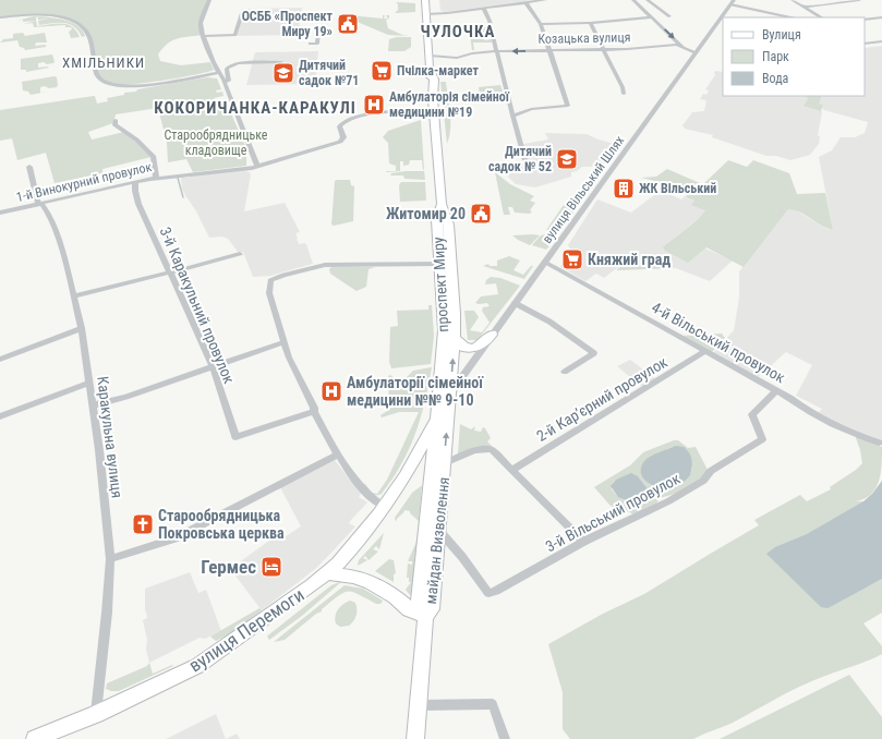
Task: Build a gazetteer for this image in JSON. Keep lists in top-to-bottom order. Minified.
{"streets":{"main road":["проспект Миру","майдан Визволення","вулиця Перемоги"],"street":["Козацька вулиця","1-й Винокурний провулок","вулиця Вільський Шлях","3-й Каракульний провулок","4-й Вільський провулок","2-й Карʼєрний провулок","Каракульна вулиця","3-й Вільський провулок"]},"crossings":[["Козацька вулиця","вулиця Вільський Шлях"],["Козацька вулиця","проспект Миру"],["1-й Винокурний провулок","проспект Миру"],["1-й Винокурний провулок","3-й Каракульний провулок"],["1-й Винокурний провулок","Каракульна вулиця"],["вулиця Вільський Шлях","4-й Вільський провулок"],["вулиця Вільський Шлях","майдан Визволення"],["проспект Миру","майдан Визволення"],["4-й Вільський провулок","2-й Карʼєрний провулок"],["4-й Вільський провулок","3-й Вільський провулок"],["Каракульна вулиця","вулиця Перемоги"],["3-й Вільський провулок","майдан Визволення"],["майдан Визволення","вулиця Перемоги"]],"districts":["ЧУЛОЧКА","ХМІЛЬНИКИ","КОКОРИЧАНКА-КАРАКУЛІ"],"parks":["Старообрядницьке кладовище"],"places":{"public building":["ОСББ «Проспект Миру 19»","Житомир 20"],"supermarket":["Пчілка-маркет","Княжий град"],"school or university":["Дитячий садок №71","Дитячий садок № 52"],"hospital":["Амбулаторія сімейної медицини №19","Амбулаторії сімейної медицини №№ 9-10"],"building":["ЖК Вільський"],"church":["Старообрядницька Покровська церква"],"hotel":["Гермес"]},"legend":["Вулиця","Парк","Вода"]}
